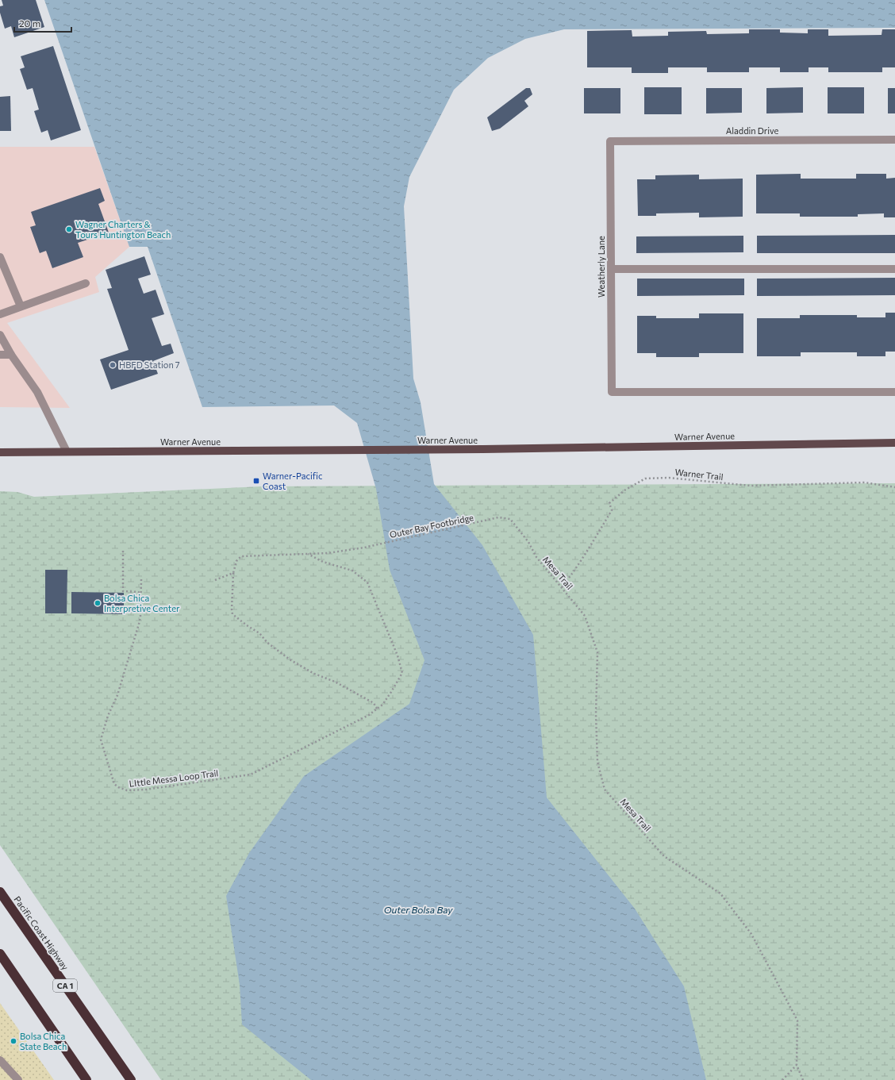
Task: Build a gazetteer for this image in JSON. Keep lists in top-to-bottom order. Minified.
{"streets":{"highway":["Pacific Coast Highway","CA 1"],"main road":["Warner Avenue"],"street":["Aladdin Drive","Weatherly Lane"],"path":["Warner Trail","Outer Bay Footbridge","Mesa Trail","LIttle Messa Loop Trail"]},"crossings":[["Aladdin Drive","Weatherly Lane"],["Warner Trail","Mesa Trail"],["Outer Bay Footbridge","Mesa Trail"],["Outer Bay Footbridge","LIttle Messa Loop Trail"]],"water":["Outer Bolsa Bay"],"places":{"other":["Wagner Charters & Tours Huntington Beach","HBFD Station 7","Bolsa Chica Interpretive Center","Bolsa Chica State Beach"],"transit":["Warner-Pacific Coast"]},"scale_bar":"20 m"}
